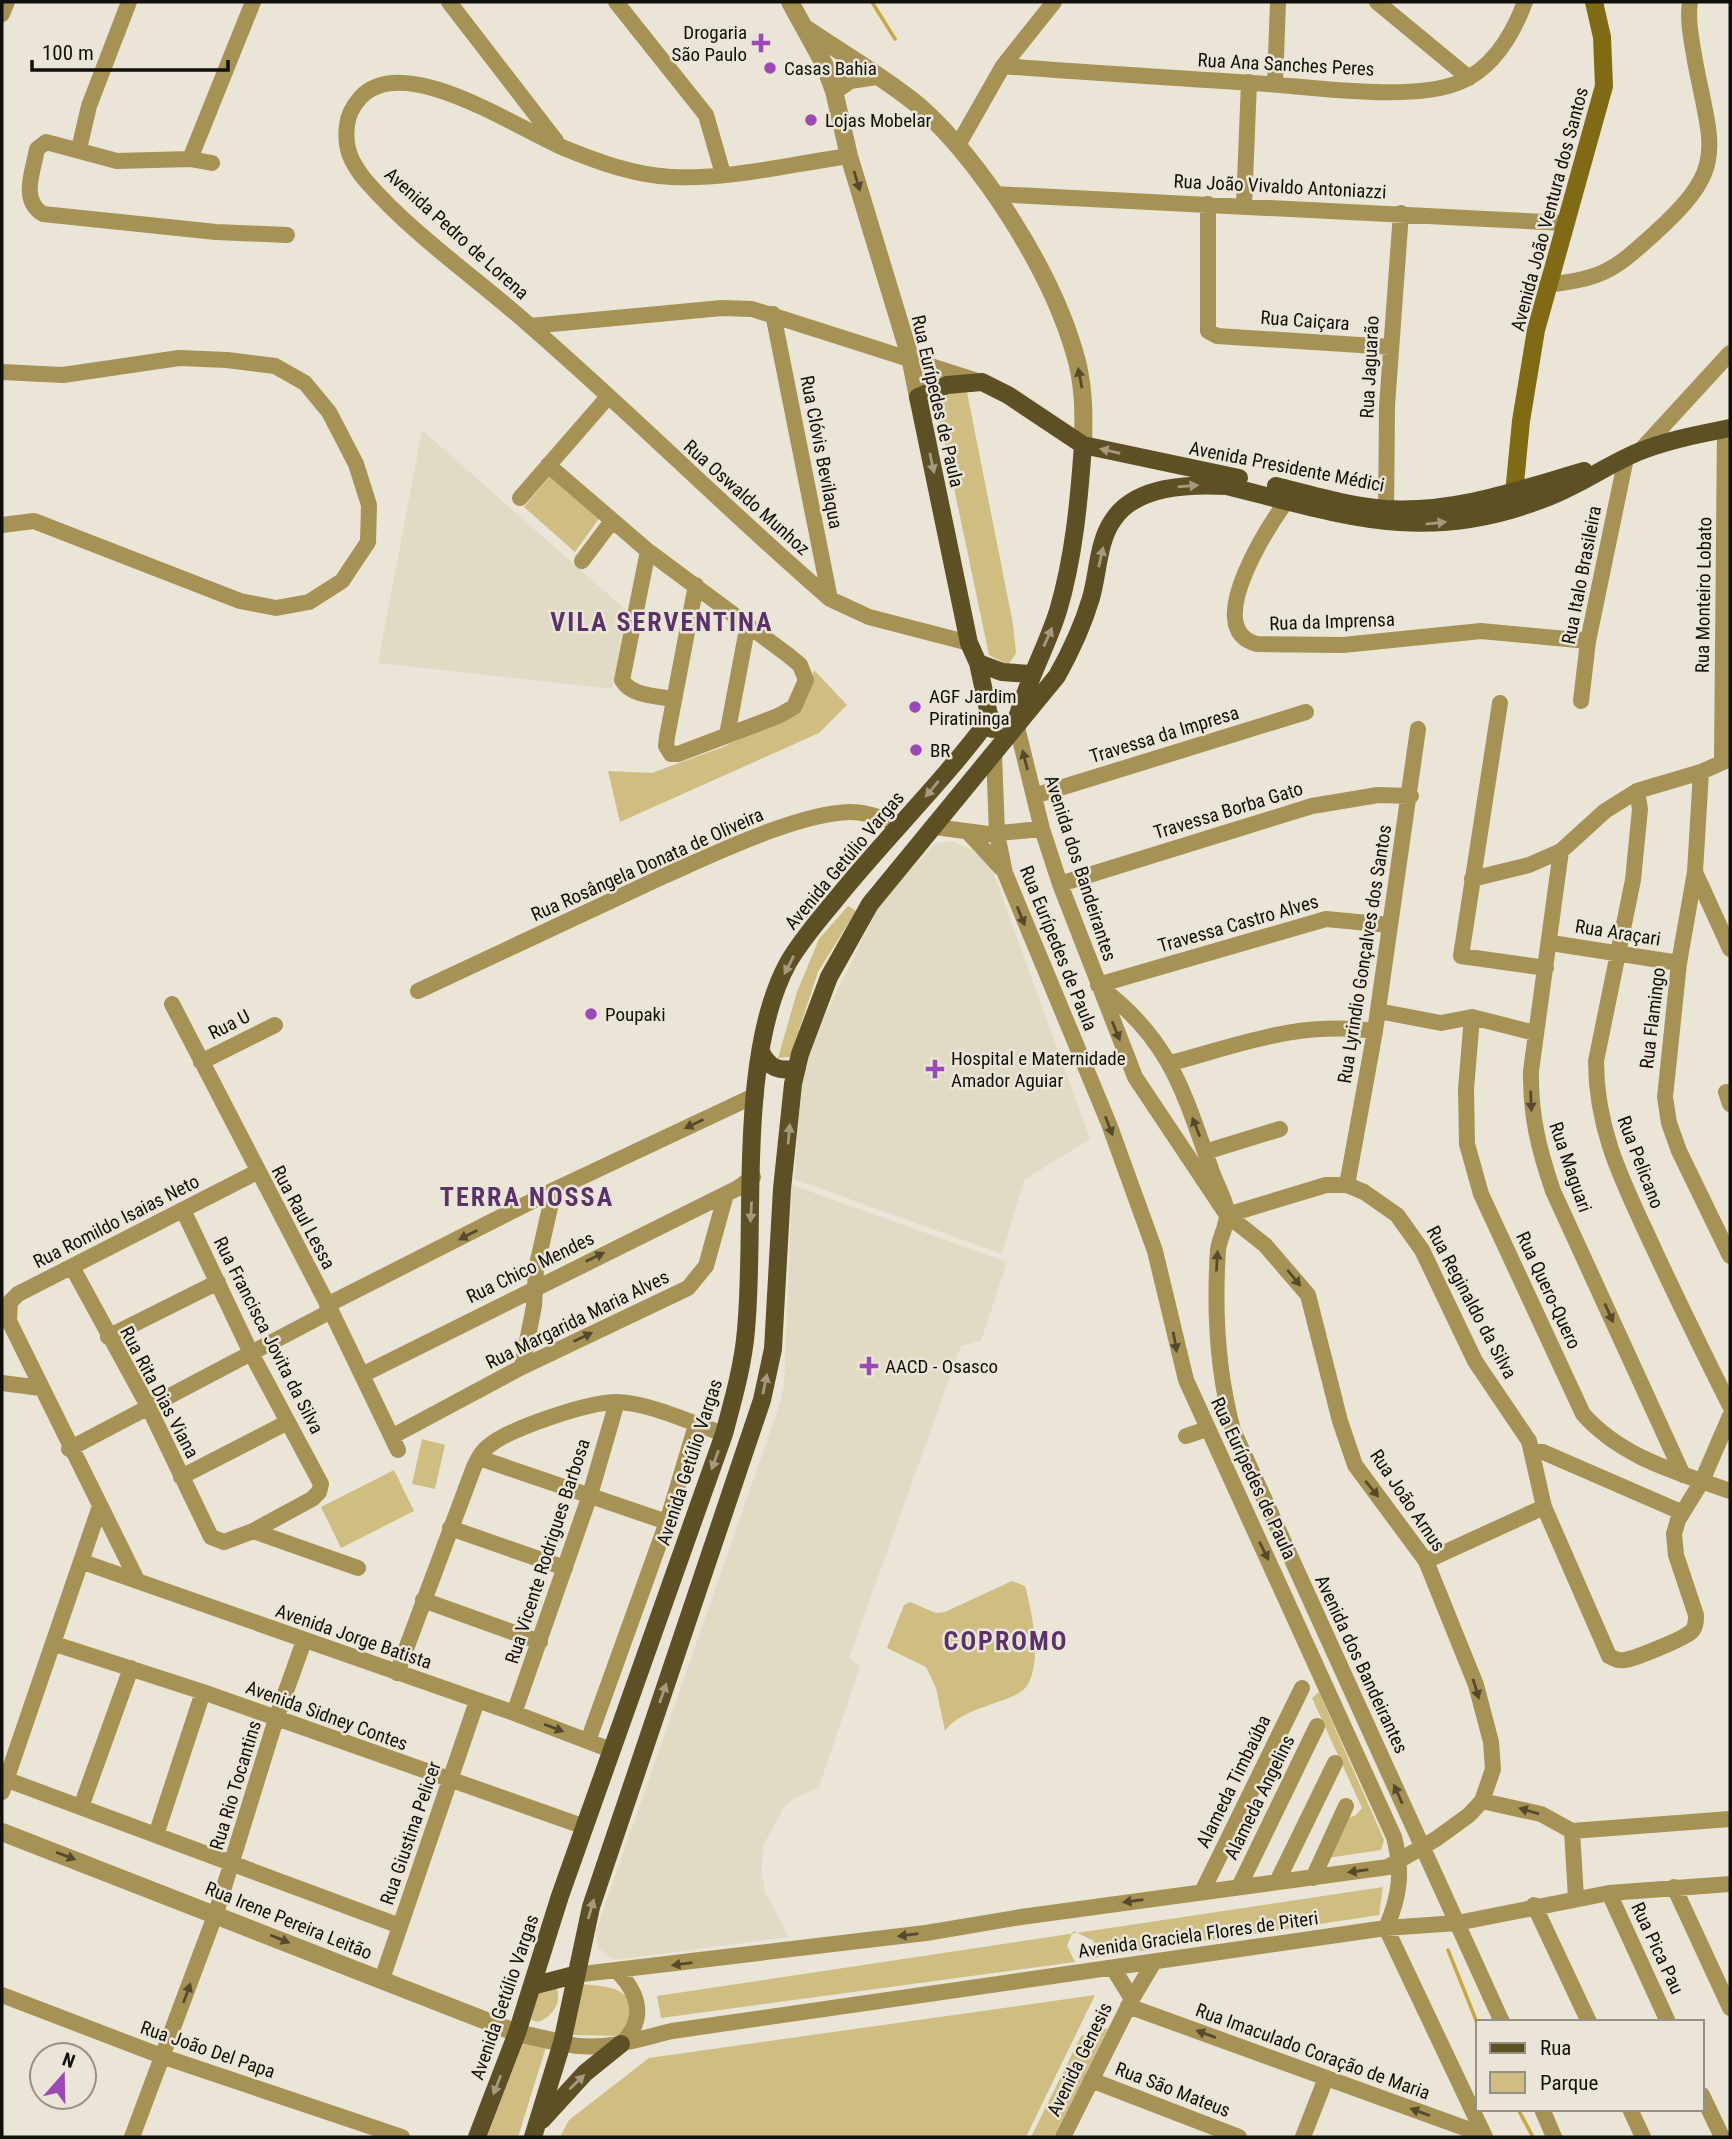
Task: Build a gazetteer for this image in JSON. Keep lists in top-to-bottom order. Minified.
{"streets":{"main road":["Avenida João Ventura dos Santos","Avenida Pedro de Lorena","Rua Eurípedes de Paula","Avenida Presidente Médici","Avenida Getúlio Vargas"],"street":["Rua Ana Sanches Peres","Rua João Vivaldo Antoniazzi","Rua Caiçara","Rua Jaguarão","Rua Clóvis Bevilaqua","Rua Oswaldo Munhoz","Rua Italo Brasileira","Rua Monteiro Lobato","Rua da Imprensa","Travessa da Impresa","Travessa Borba Gato","Rua Rosângela Donata de Oliveira","Avenida dos Bandeirantes","Travessa Castro Alves","Rua Araçari","Rua Lyrindio Gonçalves dos Santos","Rua Flamingo","Rua U","Rua Pelicano","Rua Maguari","Rua Raul Lessa","Rua Romildo Isaias Neto","Rua Chico Mendes","Rua Quero-Quero","Rua Reginaldo da Silva","Rua Margarida Maria Alves","Rua Francisca Jovita da Silva","Rua Rita Dias Viana","Rua João Arnus","Rua Vicente Rodrigues Barbosa","Avenida Jorge Batista","Avenida Sidney Contes","Alameda Timbaúba","Rua Rio Tocantins","Alameda Angelins","Rua Giustina Pelicer","Rua Irene Pereira Leitão","Avenida Graciela Flores de Piteri","Rua Pica Pau","Rua João Del Papa","Rua Imaculado Coração de Maria","Avenida Genesis","Rua São Mateus"]},"crossings":[["Rua João Vivaldo Antoniazzi","Avenida João Ventura dos Santos"],["Rua João Vivaldo Antoniazzi","Rua Caiçara"],["Rua João Vivaldo Antoniazzi","Rua Jaguarão"],["Avenida João Ventura dos Santos","Avenida Presidente Médici"],["Avenida Pedro de Lorena","Rua Eurípedes de Paula"],["Avenida Pedro de Lorena","Rua Clóvis Bevilaqua"],["Avenida Pedro de Lorena","Avenida Presidente Médici"],["Avenida Pedro de Lorena","Rua Oswaldo Munhoz"],["Rua Caiçara","Rua Jaguarão"],["Rua Jaguarão","Avenida Presidente Médici"],["Rua Eurípedes de Paula","Rua Oswaldo Munhoz"],["Rua Eurípedes de Paula","Avenida Getúlio Vargas"],["Rua Eurípedes de Paula","Avenida Graciela Flores de Piteri"],["Rua Clóvis Bevilaqua","Rua Oswaldo Munhoz"],["Avenida Presidente Médici","Rua Italo Brasileira"],["Avenida Presidente Médici","Rua Monteiro Lobato"],["Avenida Presidente Médici","Rua da Imprensa"],["Avenida Presidente Médici","Avenida dos Bandeirantes"],["Rua Italo Brasileira","Rua da Imprensa"],["Travessa da Impresa","Avenida dos Bandeirantes"],["Travessa Borba Gato","Avenida dos Bandeirantes"],["Travessa Borba Gato","Rua Lyrindio Gonçalves dos Santos"],["Avenida Getúlio Vargas","Rua Rosângela Donata de Oliveira"],["Avenida Getúlio Vargas","Rua Chico Mendes"],["Avenida Getúlio Vargas","Avenida Jorge Batista"],["Avenida Getúlio Vargas","Avenida Sidney Contes"],["Avenida Getúlio Vargas","Rua Irene Pereira Leitão"],["Avenida dos Bandeirantes","Travessa Castro Alves"],["Avenida dos Bandeirantes","Rua João Arnus"],["Avenida dos Bandeirantes","Avenida Graciela Flores de Piteri"],["Travessa Castro Alves","Rua Lyrindio Gonçalves dos Santos"],["Rua Araçari","Rua Flamingo"],["Rua Araçari","Rua Pelicano"],["Rua Araçari","Rua Maguari"],["Rua Lyrindio Gonçalves dos Santos","Rua Reginaldo da Silva"],["Rua U","Rua Raul Lessa"],["Rua Maguari","Rua Quero-Quero"],["Rua Raul Lessa","Rua Romildo Isaias Neto"],["Rua Raul Lessa","Rua Chico Mendes"],["Rua Raul Lessa","Rua Margarida Maria Alves"],["Rua Romildo Isaias Neto","Rua Francisca Jovita da Silva"],["Rua Romildo Isaias Neto","Rua Rita Dias Viana"],["Rua Romildo Isaias Neto","Avenida Jorge Batista"],["Rua Chico Mendes","Rua Margarida Maria Alves"],["Rua Francisca Jovita da Silva","Rua Rita Dias Viana"],["Rua João Arnus","Avenida Graciela Flores de Piteri"],["Rua Vicente Rodrigues Barbosa","Avenida Jorge Batista"],["Avenida Jorge Batista","Rua Rio Tocantins"],["Avenida Jorge Batista","Rua Giustina Pelicer"],["Avenida Sidney Contes","Rua Rio Tocantins"],["Avenida Sidney Contes","Rua Giustina Pelicer"],["Alameda Timbaúba","Avenida Graciela Flores de Piteri"],["Rua Rio Tocantins","Rua Irene Pereira Leitão"],["Rua Rio Tocantins","Rua João Del Papa"],["Alameda Angelins","Avenida Graciela Flores de Piteri"],["Rua Giustina Pelicer","Rua Irene Pereira Leitão"],["Rua Irene Pereira Leitão","Avenida Graciela Flores de Piteri"],["Avenida Graciela Flores de Piteri","Rua Pica Pau"],["Avenida Graciela Flores de Piteri","Avenida Genesis"],["Rua Imaculado Coração de Maria","Avenida Genesis"],["Avenida Genesis","Rua São Mateus"]],"one_way":["Rua Eurípedes de Paula","Rua Maguari","Rua João Arnus","Rua Imaculado Coração de Maria"],"districts":["VILA SERVENTINA","TERRA NOSSA","COPROMO"],"places":{"health":["Drogaria São Paulo","Hospital e Maternidade Amador Aguiar","AACD - Osasco"],"other":["Casas Bahia","Lojas Mobelar","AGF Jardim Piratininga","BR","Poupaki"]},"legend":["Rua","Parque"],"scale_bar":"100 m","north":"top"}
